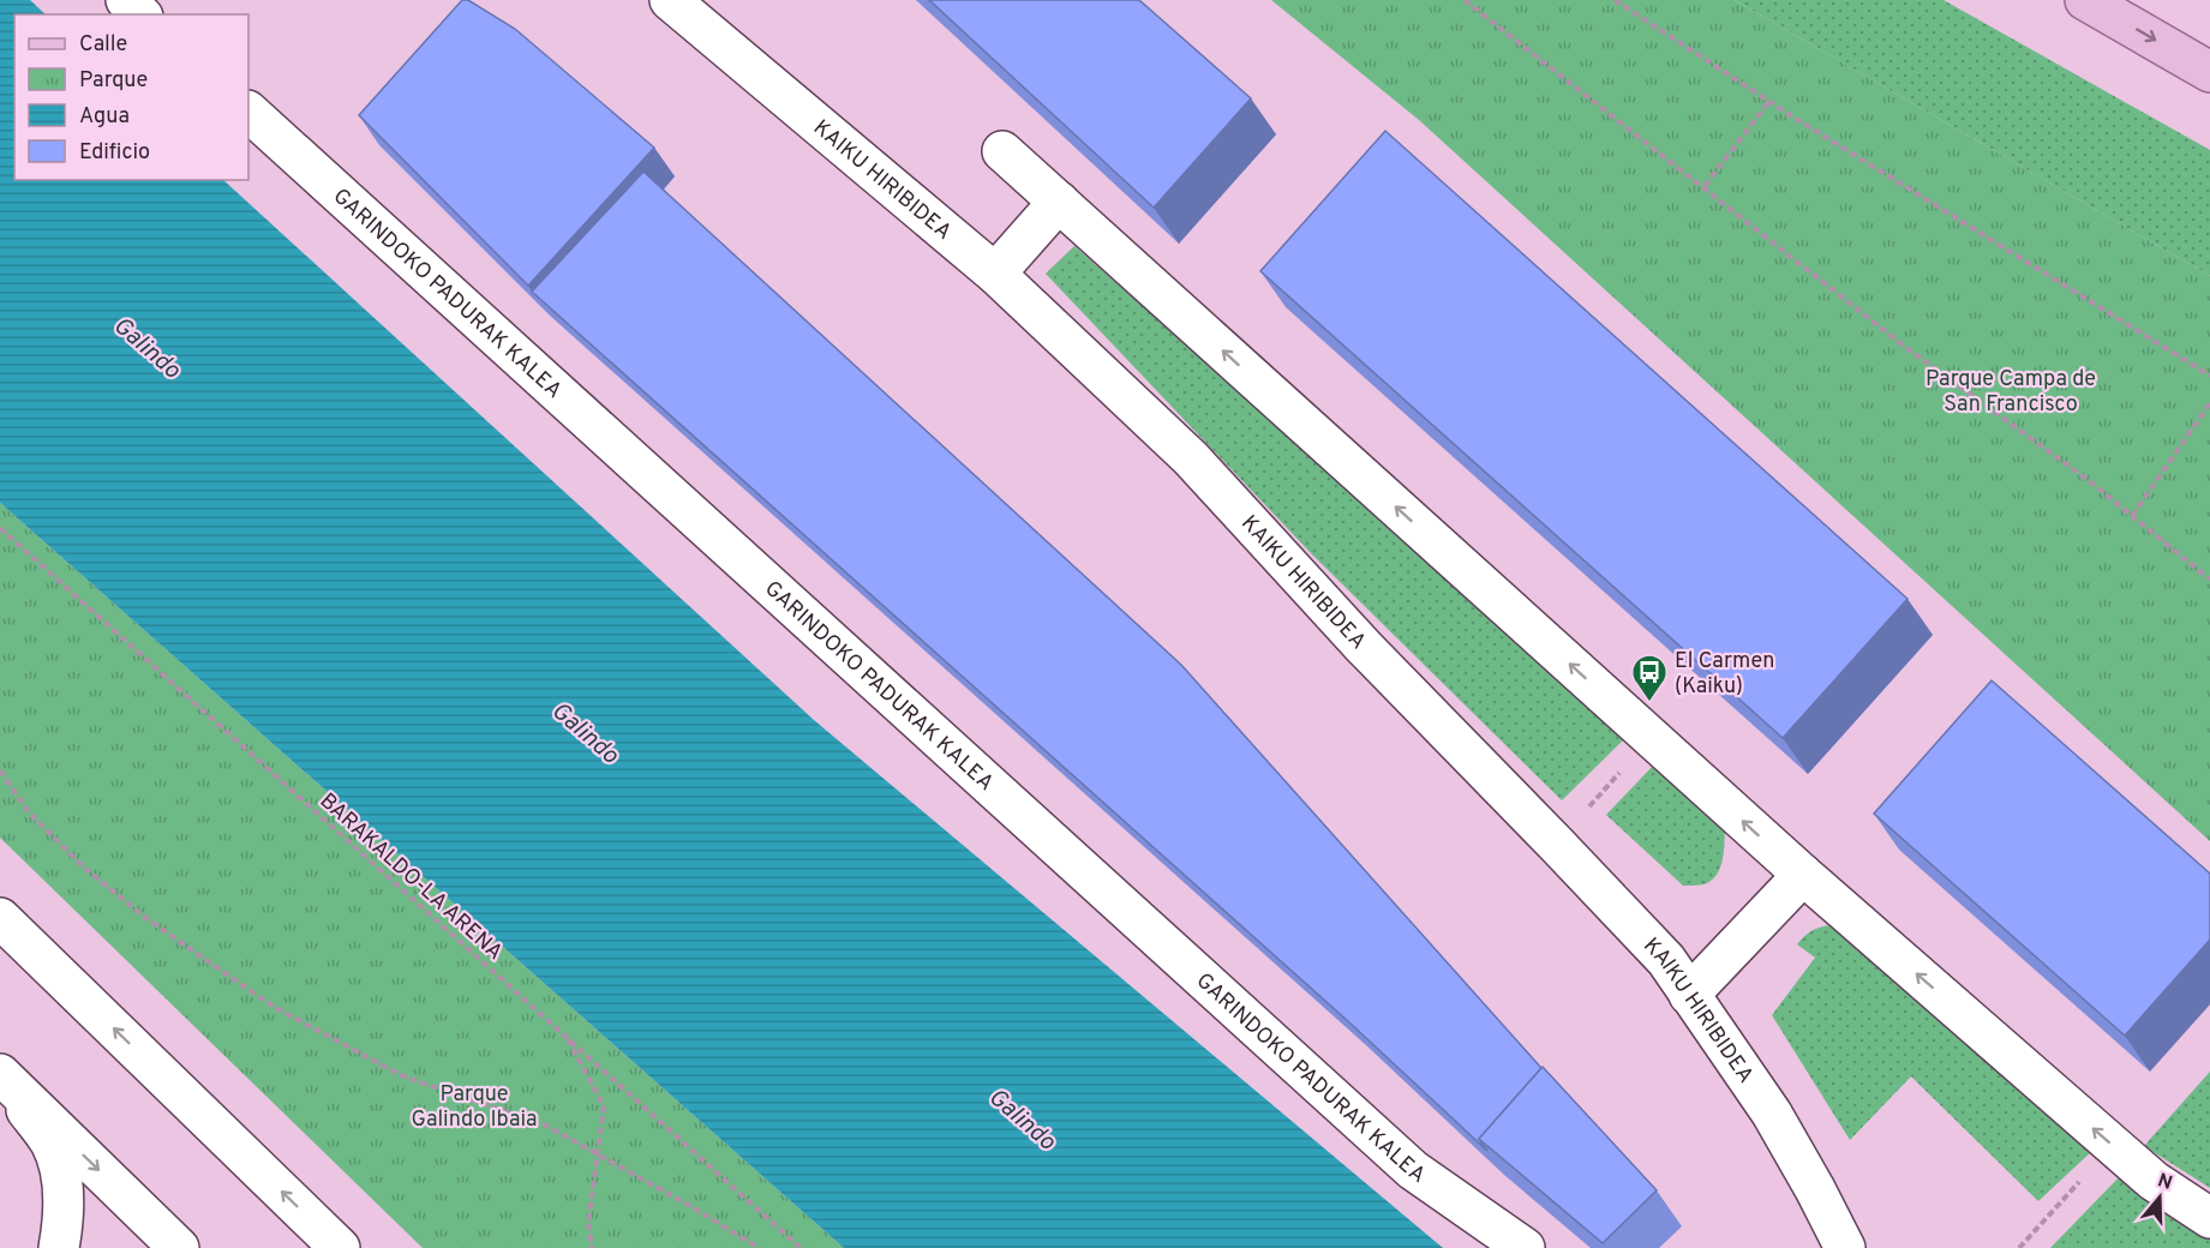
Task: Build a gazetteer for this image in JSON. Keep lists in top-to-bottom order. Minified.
{"streets":{"street":["KAIKU HIRIBIDEA","GARINDOKO PADURAK KALEA"],"path":["BARAKALDO-LA ARENA"]},"water":["Galindo"],"parks":["Parque Campa de San Francisco","Parque Galindo Ibaia"],"places":{"bus stop":["El Carmen (Kaiku)"]},"legend":["Calle","Parque","Agua","Edificio"],"north":"top"}
